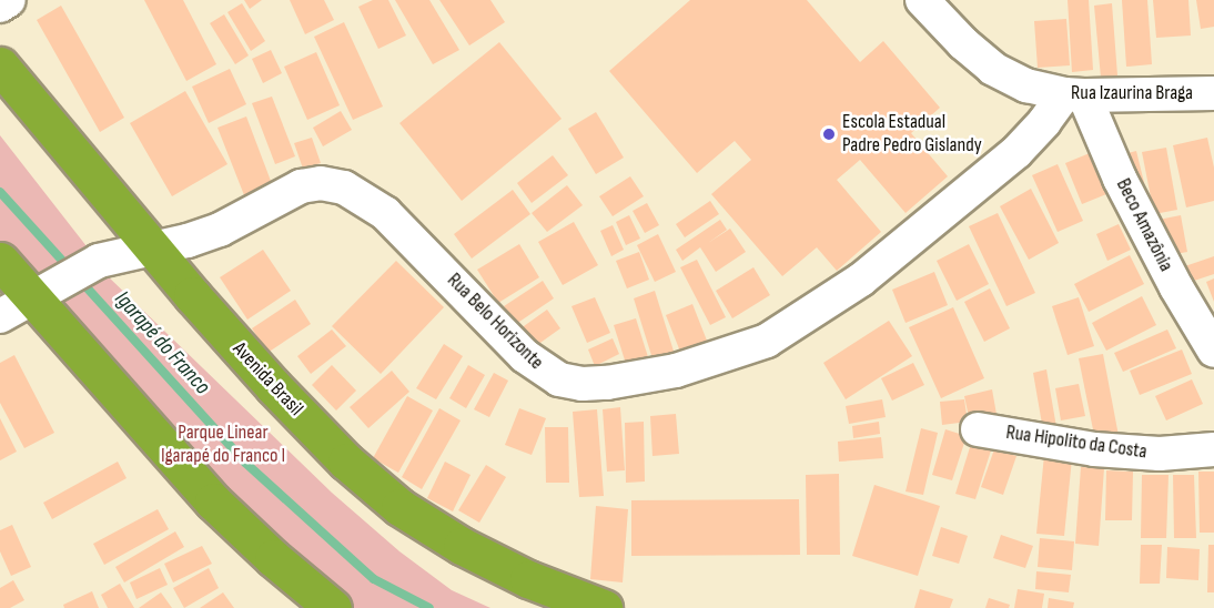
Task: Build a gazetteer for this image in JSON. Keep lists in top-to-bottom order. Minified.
{"streets":{"highway":["Avenida Brasil"],"street":["Rua Izaurina Braga","Beco Amazônia","Rua Belo Horizonte","Rua Hipolito da Costa"]},"crossings":[["Rua Izaurina Braga","Beco Amazônia"],["Rua Izaurina Braga","Rua Belo Horizonte"],["Beco Amazônia","Rua Belo Horizonte"],["Rua Belo Horizonte","Avenida Brasil"]],"water":["Igarapé do Franco"],"parks":["Parque Linear Igarapé do Franco I"],"places":["Escola Estadual Padre Pedro Gislandy"]}
